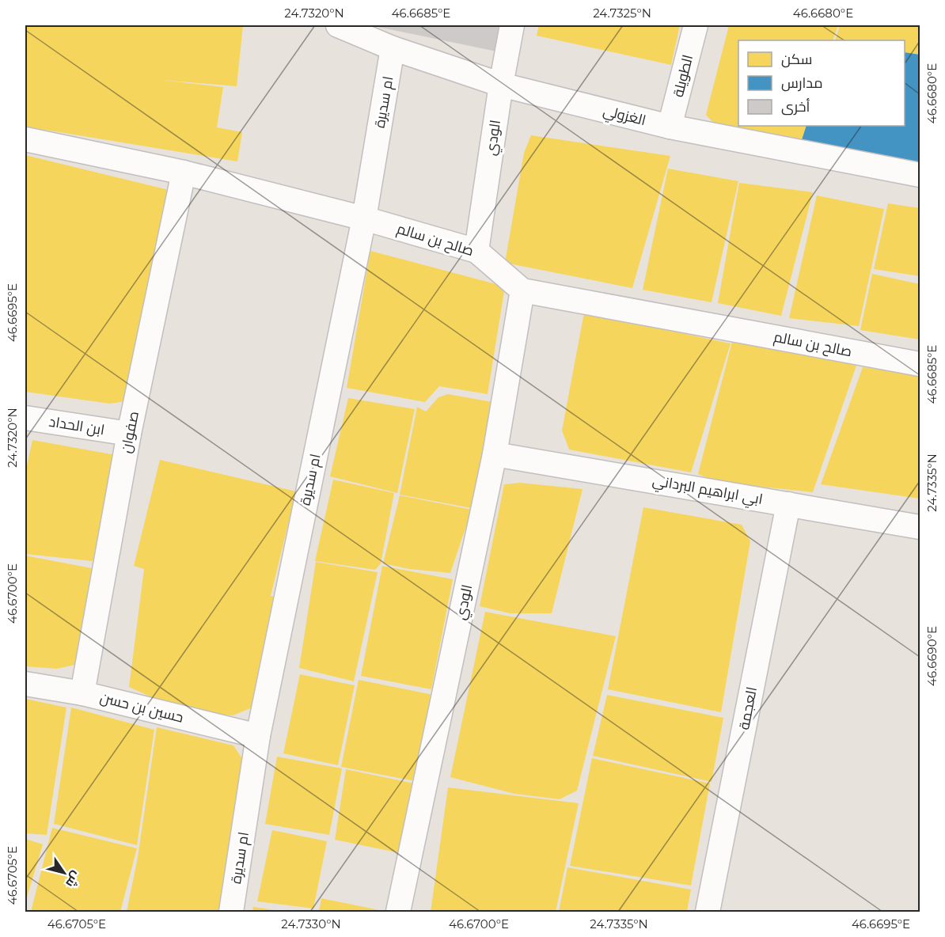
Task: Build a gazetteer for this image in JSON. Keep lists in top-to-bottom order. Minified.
{"streets":{"street":["الطويلة","ام سديرة","الغزولي","الودي","صالح بن سالم","ابن الحداد","صفوان","ابي ابراهيم البرداني","حسين بن حسن","العجمة"]},"crossings":[["الطويلة","الغزولي"],["ام سديرة","الغزولي"],["ام سديرة","صالح بن سالم"],["ام سديرة","حسين بن حسن"],["الغزولي","الودي"],["الودي","صالح بن سالم"],["الودي","ابي ابراهيم البرداني"],["صالح بن سالم","صفوان"],["ابن الحداد","صفوان"],["صفوان","حسين بن حسن"],["ابي ابراهيم البرداني","العجمة"]],"legend":["سكن","مدارس","أخرى"],"north":"bottom right","coordinates":["24.7320°N","46.6685°E","24.7325°N","46.6680°E","46.6695°E","24.7335°N","46.6700°E","46.6690°E","46.6705°E","24.7330°N"]}
